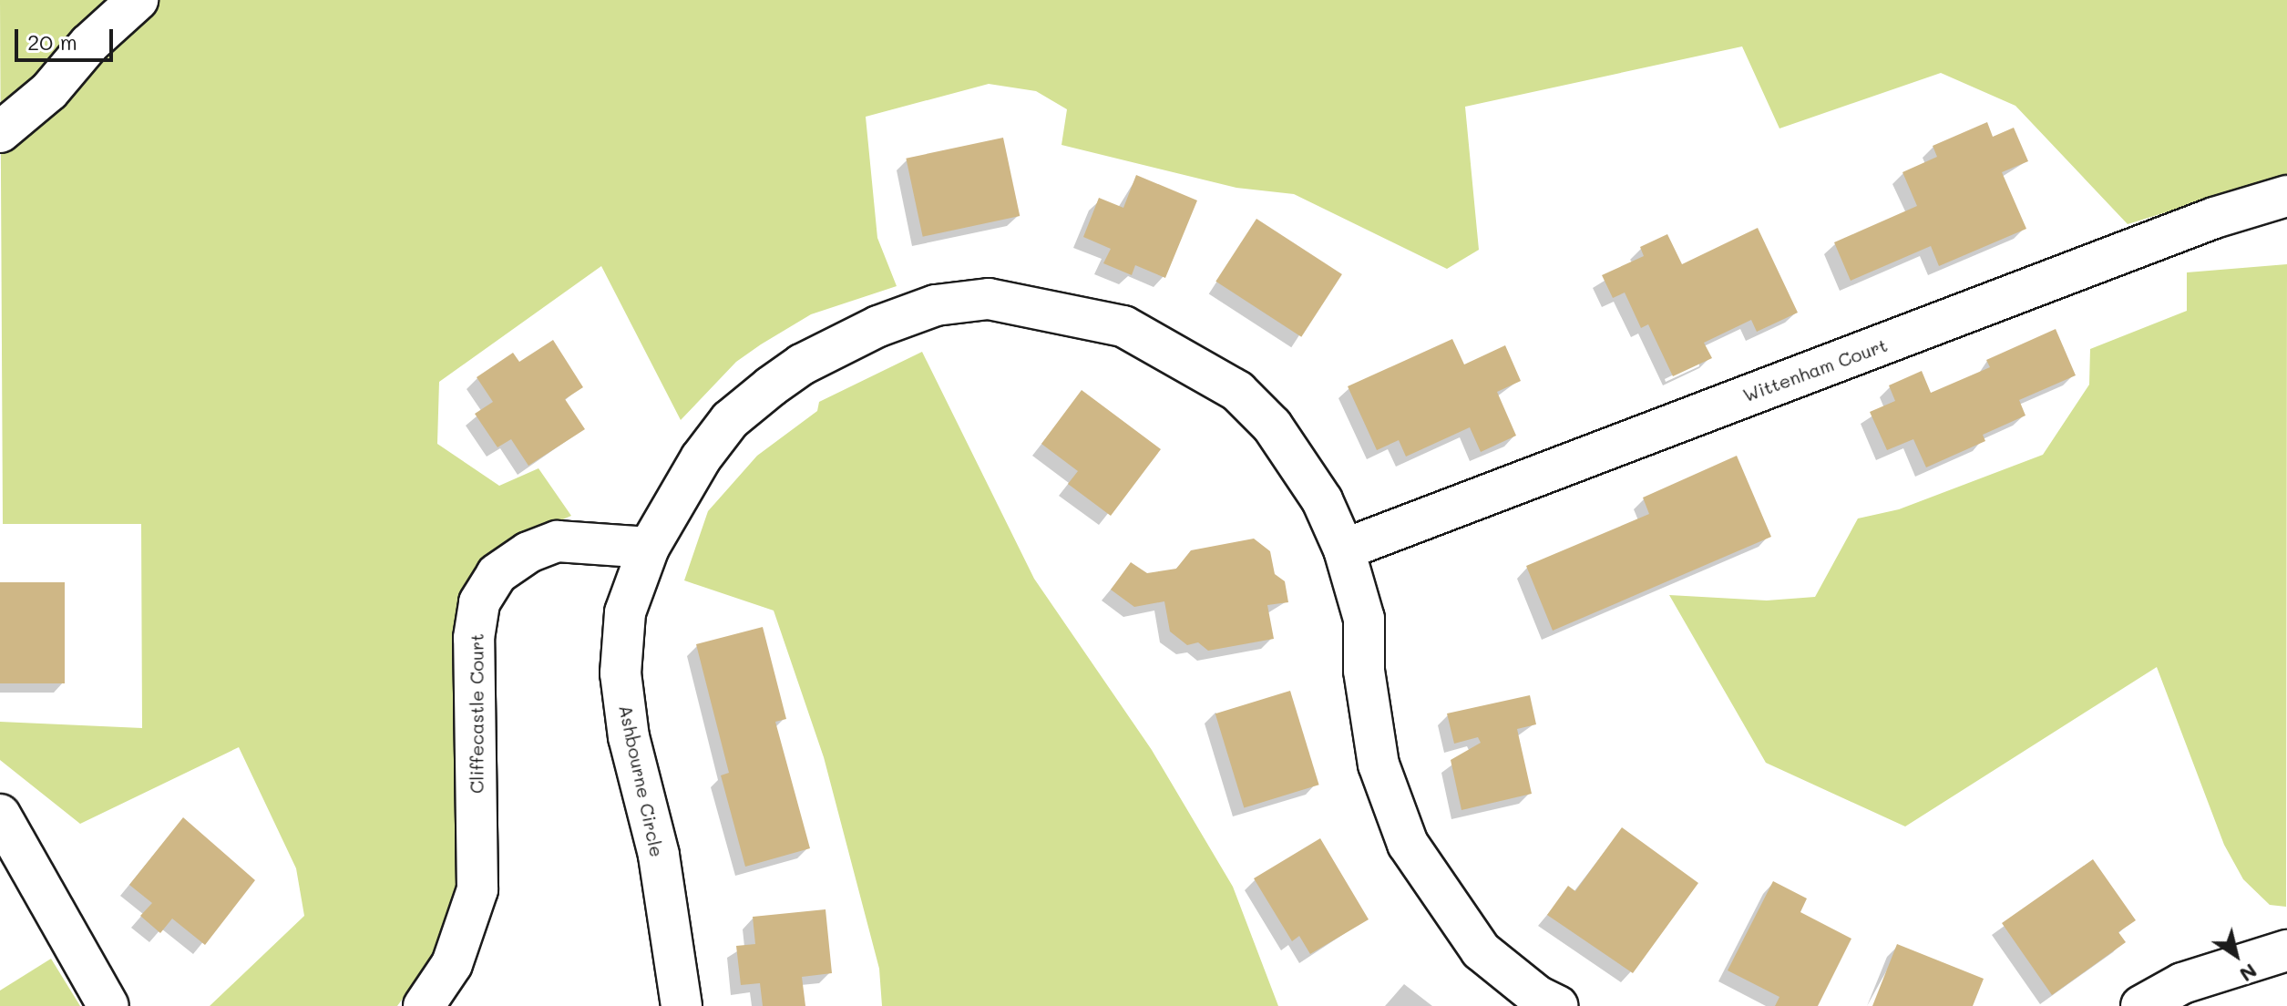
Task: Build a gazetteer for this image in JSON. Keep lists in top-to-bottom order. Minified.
{"streets":{"street":["Wittenham Court","Cliffecastle Court","Ashbourne Circle"]},"crossings":[["Wittenham Court","Ashbourne Circle"],["Cliffecastle Court","Ashbourne Circle"]],"scale_bar":"20 m","north":"bottom right"}
